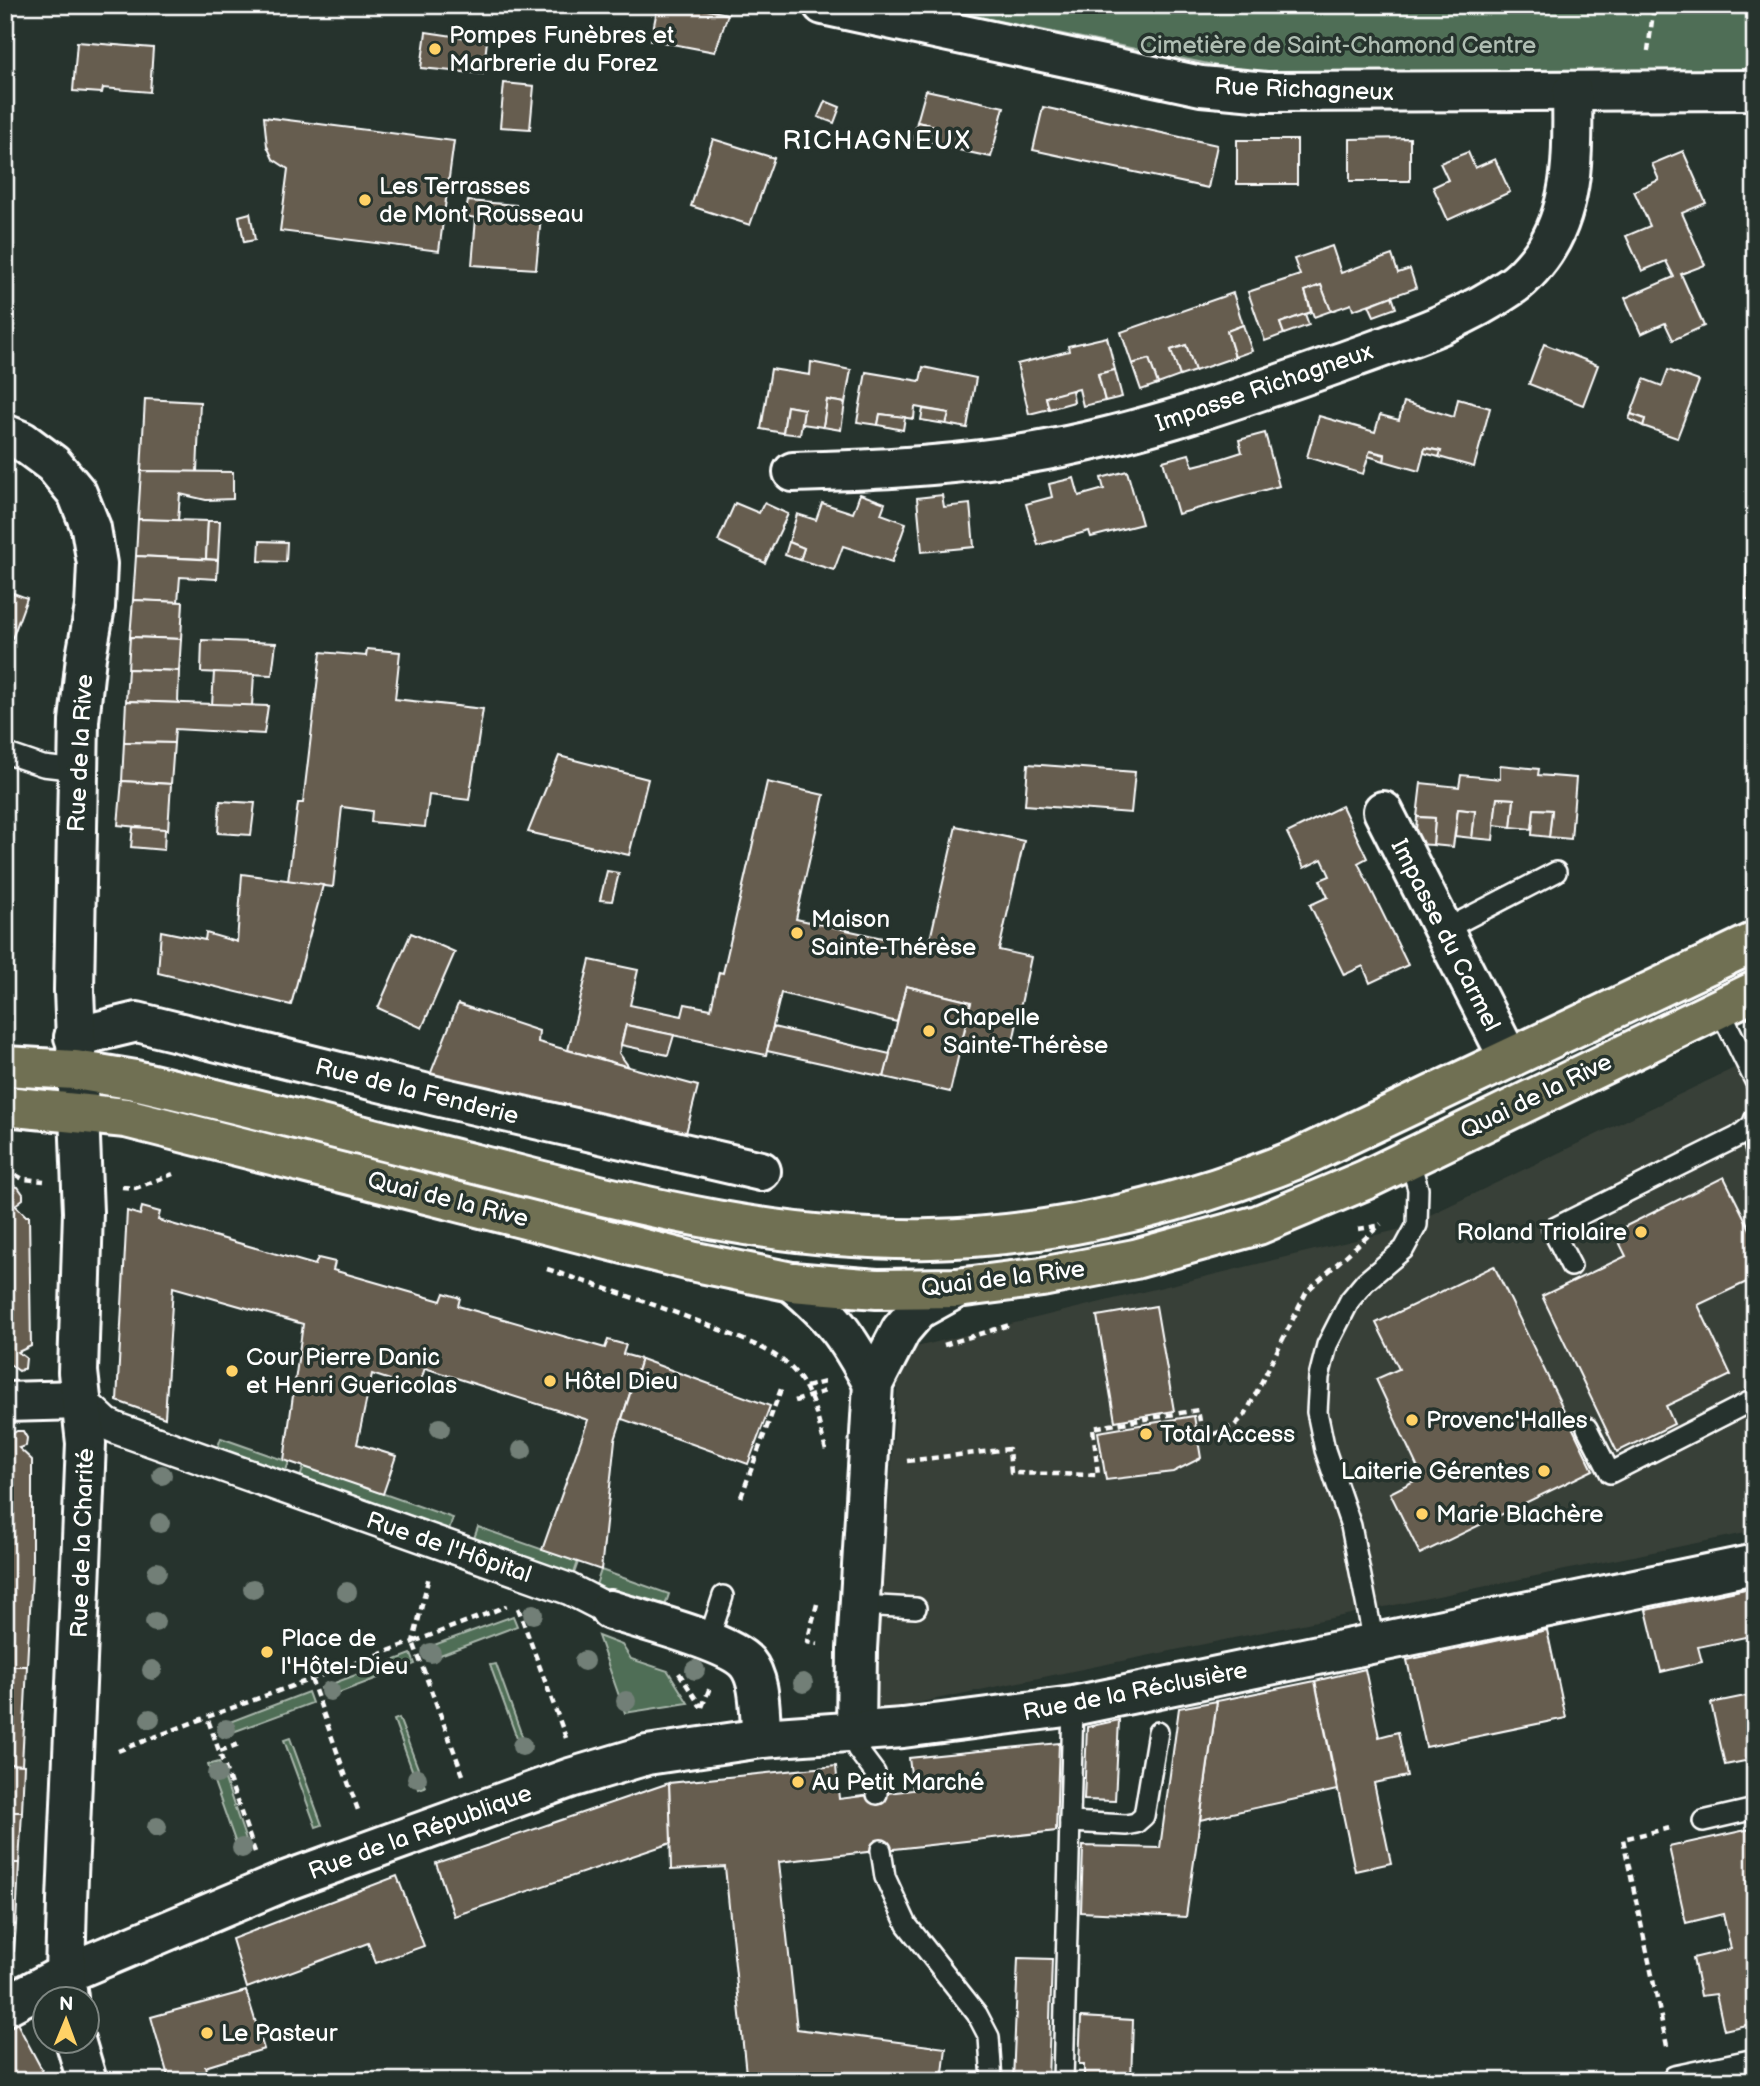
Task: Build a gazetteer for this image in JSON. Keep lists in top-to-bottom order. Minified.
{"streets":{"main road":["Quai de la Rive"],"street":["Rue Richagneux","Impasse Richagneux","Rue de la Rive","Impasse du Carmel","Rue de la Fenderie","Rue de la Charité","Rue de l'Hôpital","Rue de la Réclusière","Rue de la République"]},"crossings":[["Rue Richagneux","Impasse Richagneux"],["Rue de la Rive","Rue de la Fenderie"],["Rue de la Rive","Quai de la Rive"],["Rue de la Rive","Rue de la Charité"],["Impasse du Carmel","Quai de la Rive"],["Rue de la Fenderie","Quai de la Rive"],["Quai de la Rive","Rue de la Charité"],["Rue de la Charité","Rue de l'Hôpital"],["Rue de l'Hôpital","Rue de la République"],["Rue de la Réclusière","Rue de la République"]],"districts":["RICHAGNEUX"],"parks":["Cimetière de Saint-Chamond Centre"],"places":["Pompes Funèbres et Marbrerie du Forez","Les Terrasses de Mont Rousseau","Maison Sainte-Thérèse","Chapelle Sainte-Thérèse","Roland Triolaire","Cour Pierre Danic et Henri Guericolas","Hôtel Dieu","Provenc'Halles","Total Access","Laiterie Gérentes","Marie Blachère","Place de l'Hôtel-Dieu","Au Petit Marché","Le Pasteur"],"north":"top"}
